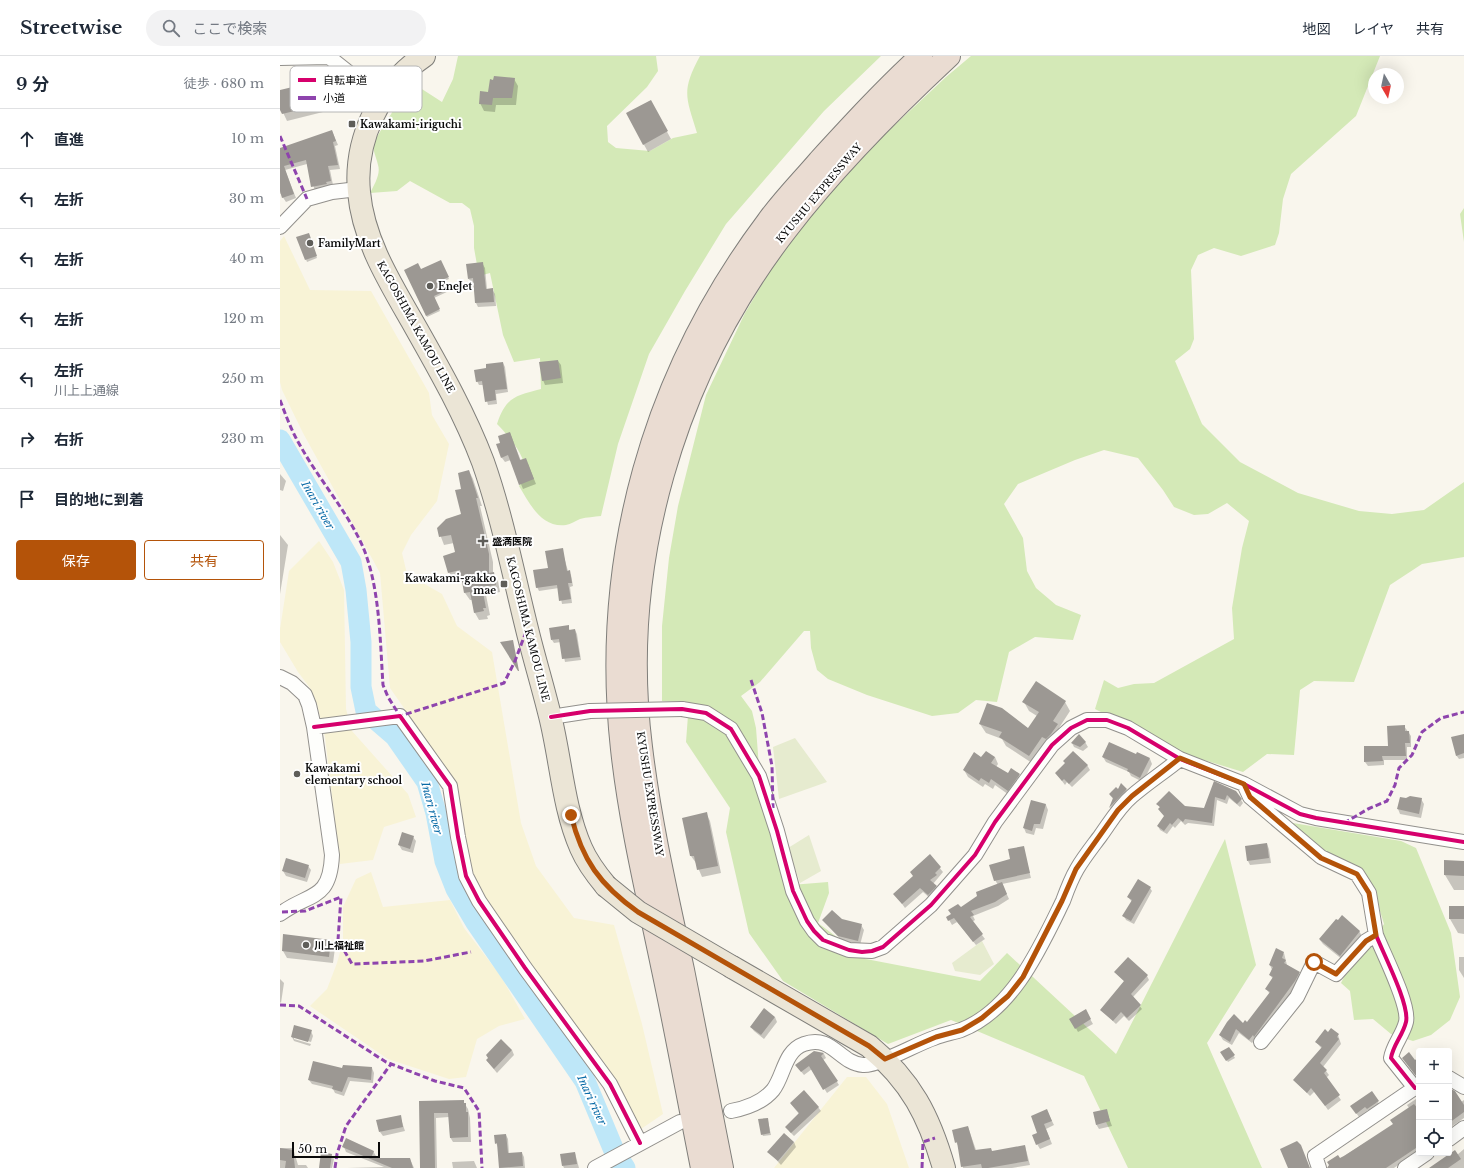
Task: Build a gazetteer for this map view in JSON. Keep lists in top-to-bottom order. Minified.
{"streets":{"highway":["KYUSHU EXPRESSWAY"],"main road":["KAGOSHIMA KAMOU LINE"]},"water":["Inari river"],"places":{"transit":["Kawakami-iriguchi","Kawakami-gakko mae"],"other":["FamilyMart","EneJet","Kawakami elementary school","川上福祉館"],"health":["盛満医院"]},"legend":["自転車道","小道"],"scale_bar":"50 m","north":"bottom","page":{"header":"Streetwise","search":"ここで検索","nav":["地図","レイヤ","共有"],"heading":["9 分","徒歩 · 680 m"],"list":[["直進","10 m"],["左折","30 m"],["左折","40 m"],["左折","120 m"],["左折","川上上通線","250 m"],["右折","230 m"],"目的地に到着"],"buttons":["保存","共有"],"map_buttons":["+","−"],"scale":"50 m"}}
